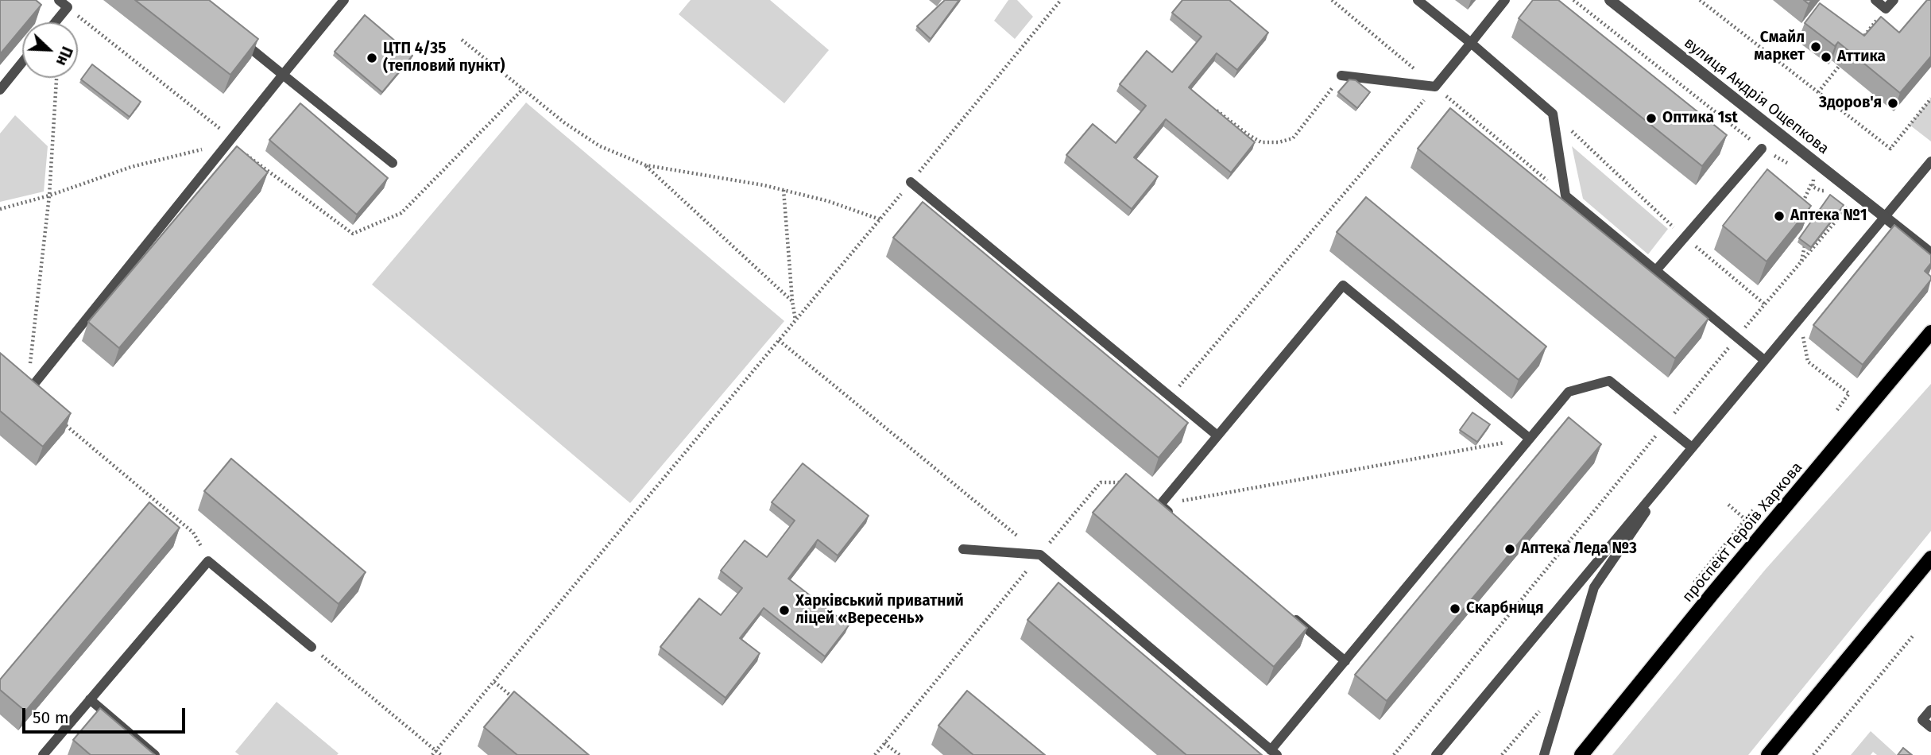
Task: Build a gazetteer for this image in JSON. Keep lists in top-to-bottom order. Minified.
{"streets":{"main road":["проспект Героїв Харкова"],"street":["вулиця Андрія Ощепкова"]},"places":["Смайл маркет","Аттика","ЦТП 4/35 (тепловий пункт)","Здоров'я","Оптика 1st","Аптека №1","Аптека Леда №3","Скарбниця","Харківський приватний ліцей «Вересень»"],"scale_bar":"50 m","north":"bottom right"}
